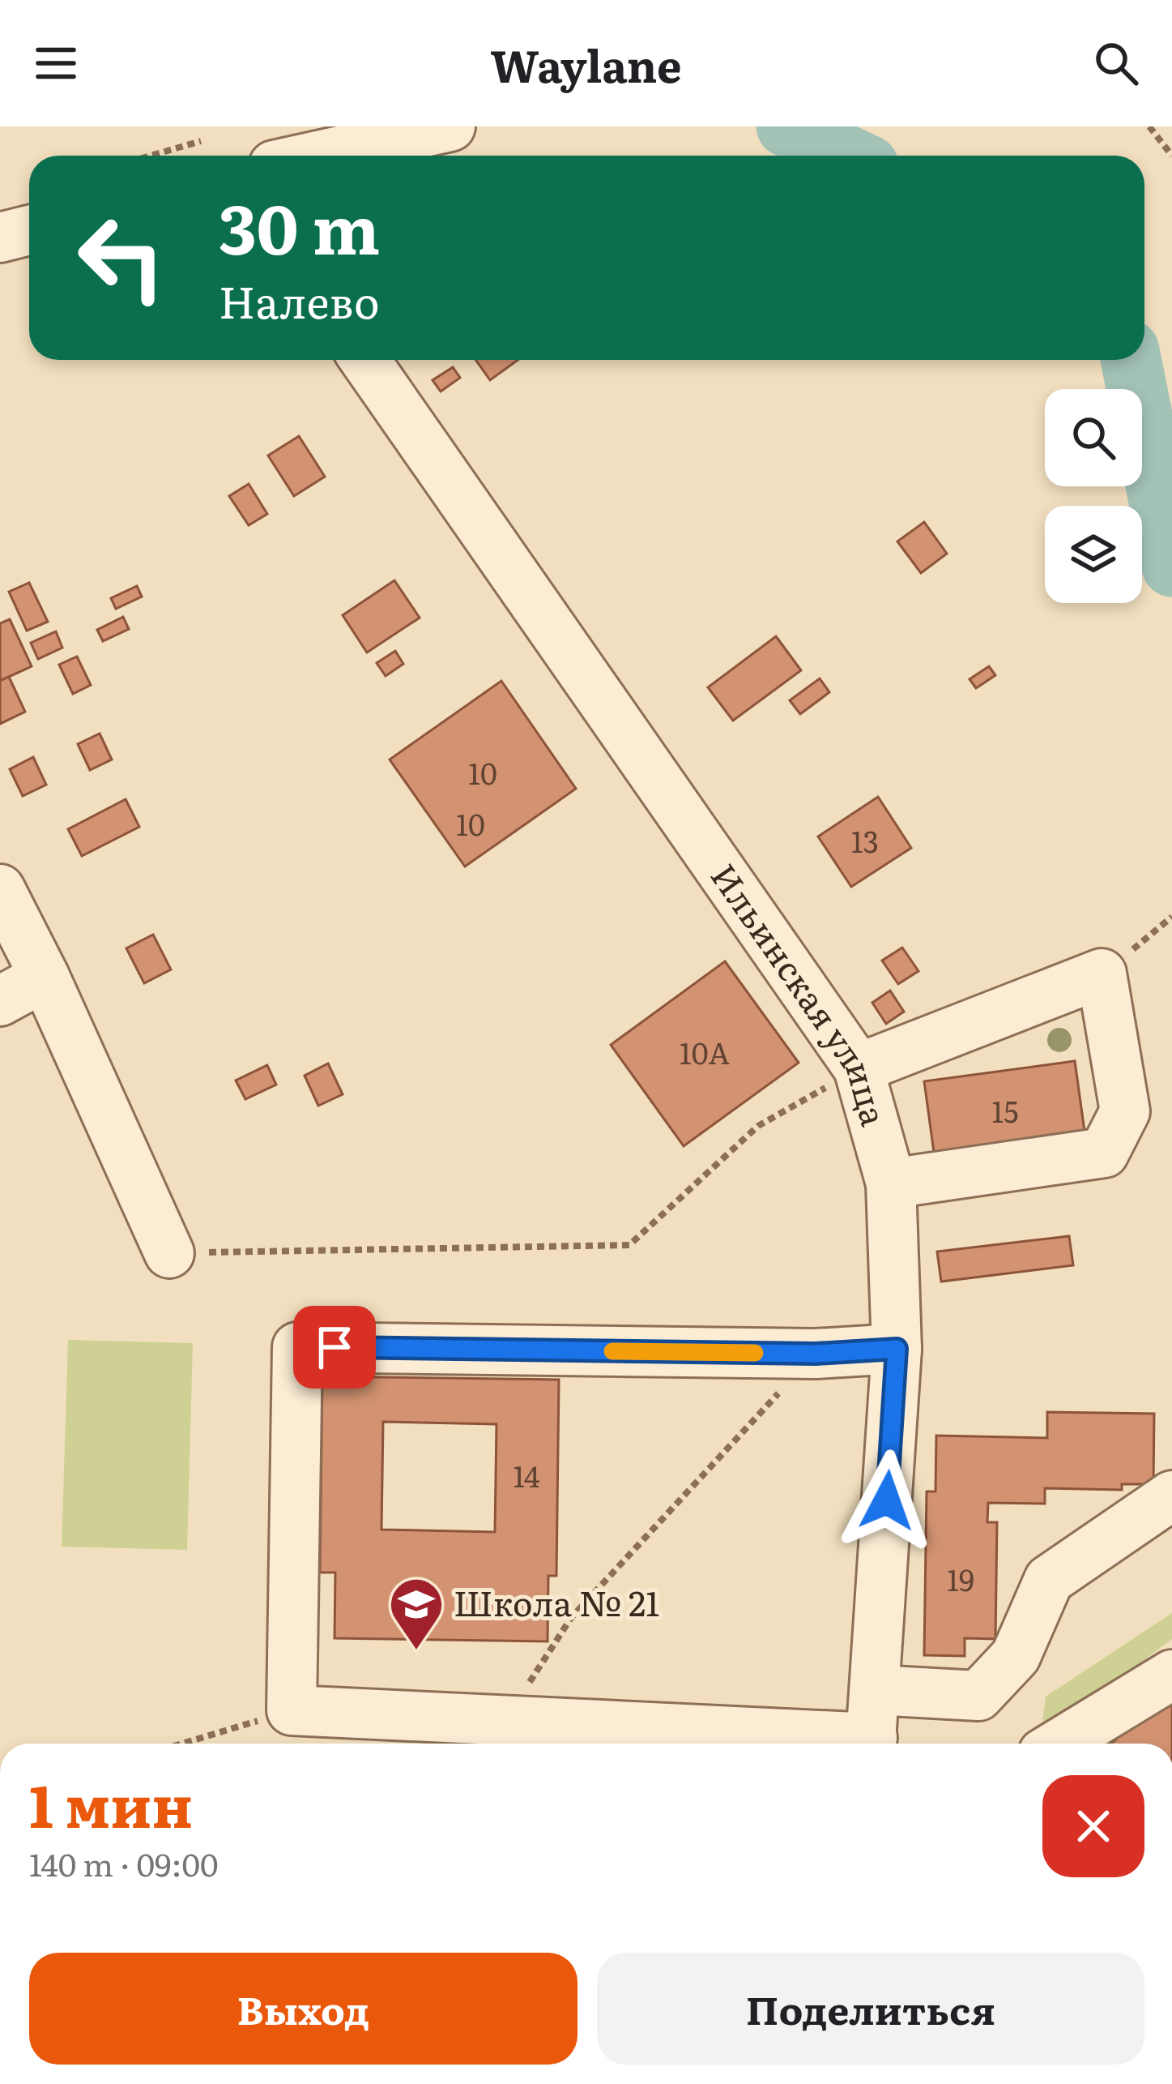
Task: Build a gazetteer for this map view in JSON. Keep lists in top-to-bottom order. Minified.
{"streets":{"street":["Ильинская улица"]},"places":{"school or university":["Школа № 21"]},"house_numbers":["10","10","13","10А","15","14","19"],"page":{"header":"Waylane","turn":["30 m","Налево"],"heading":["1 мин","140 m · 09:00"],"buttons":["Выход","Поделиться"]}}
